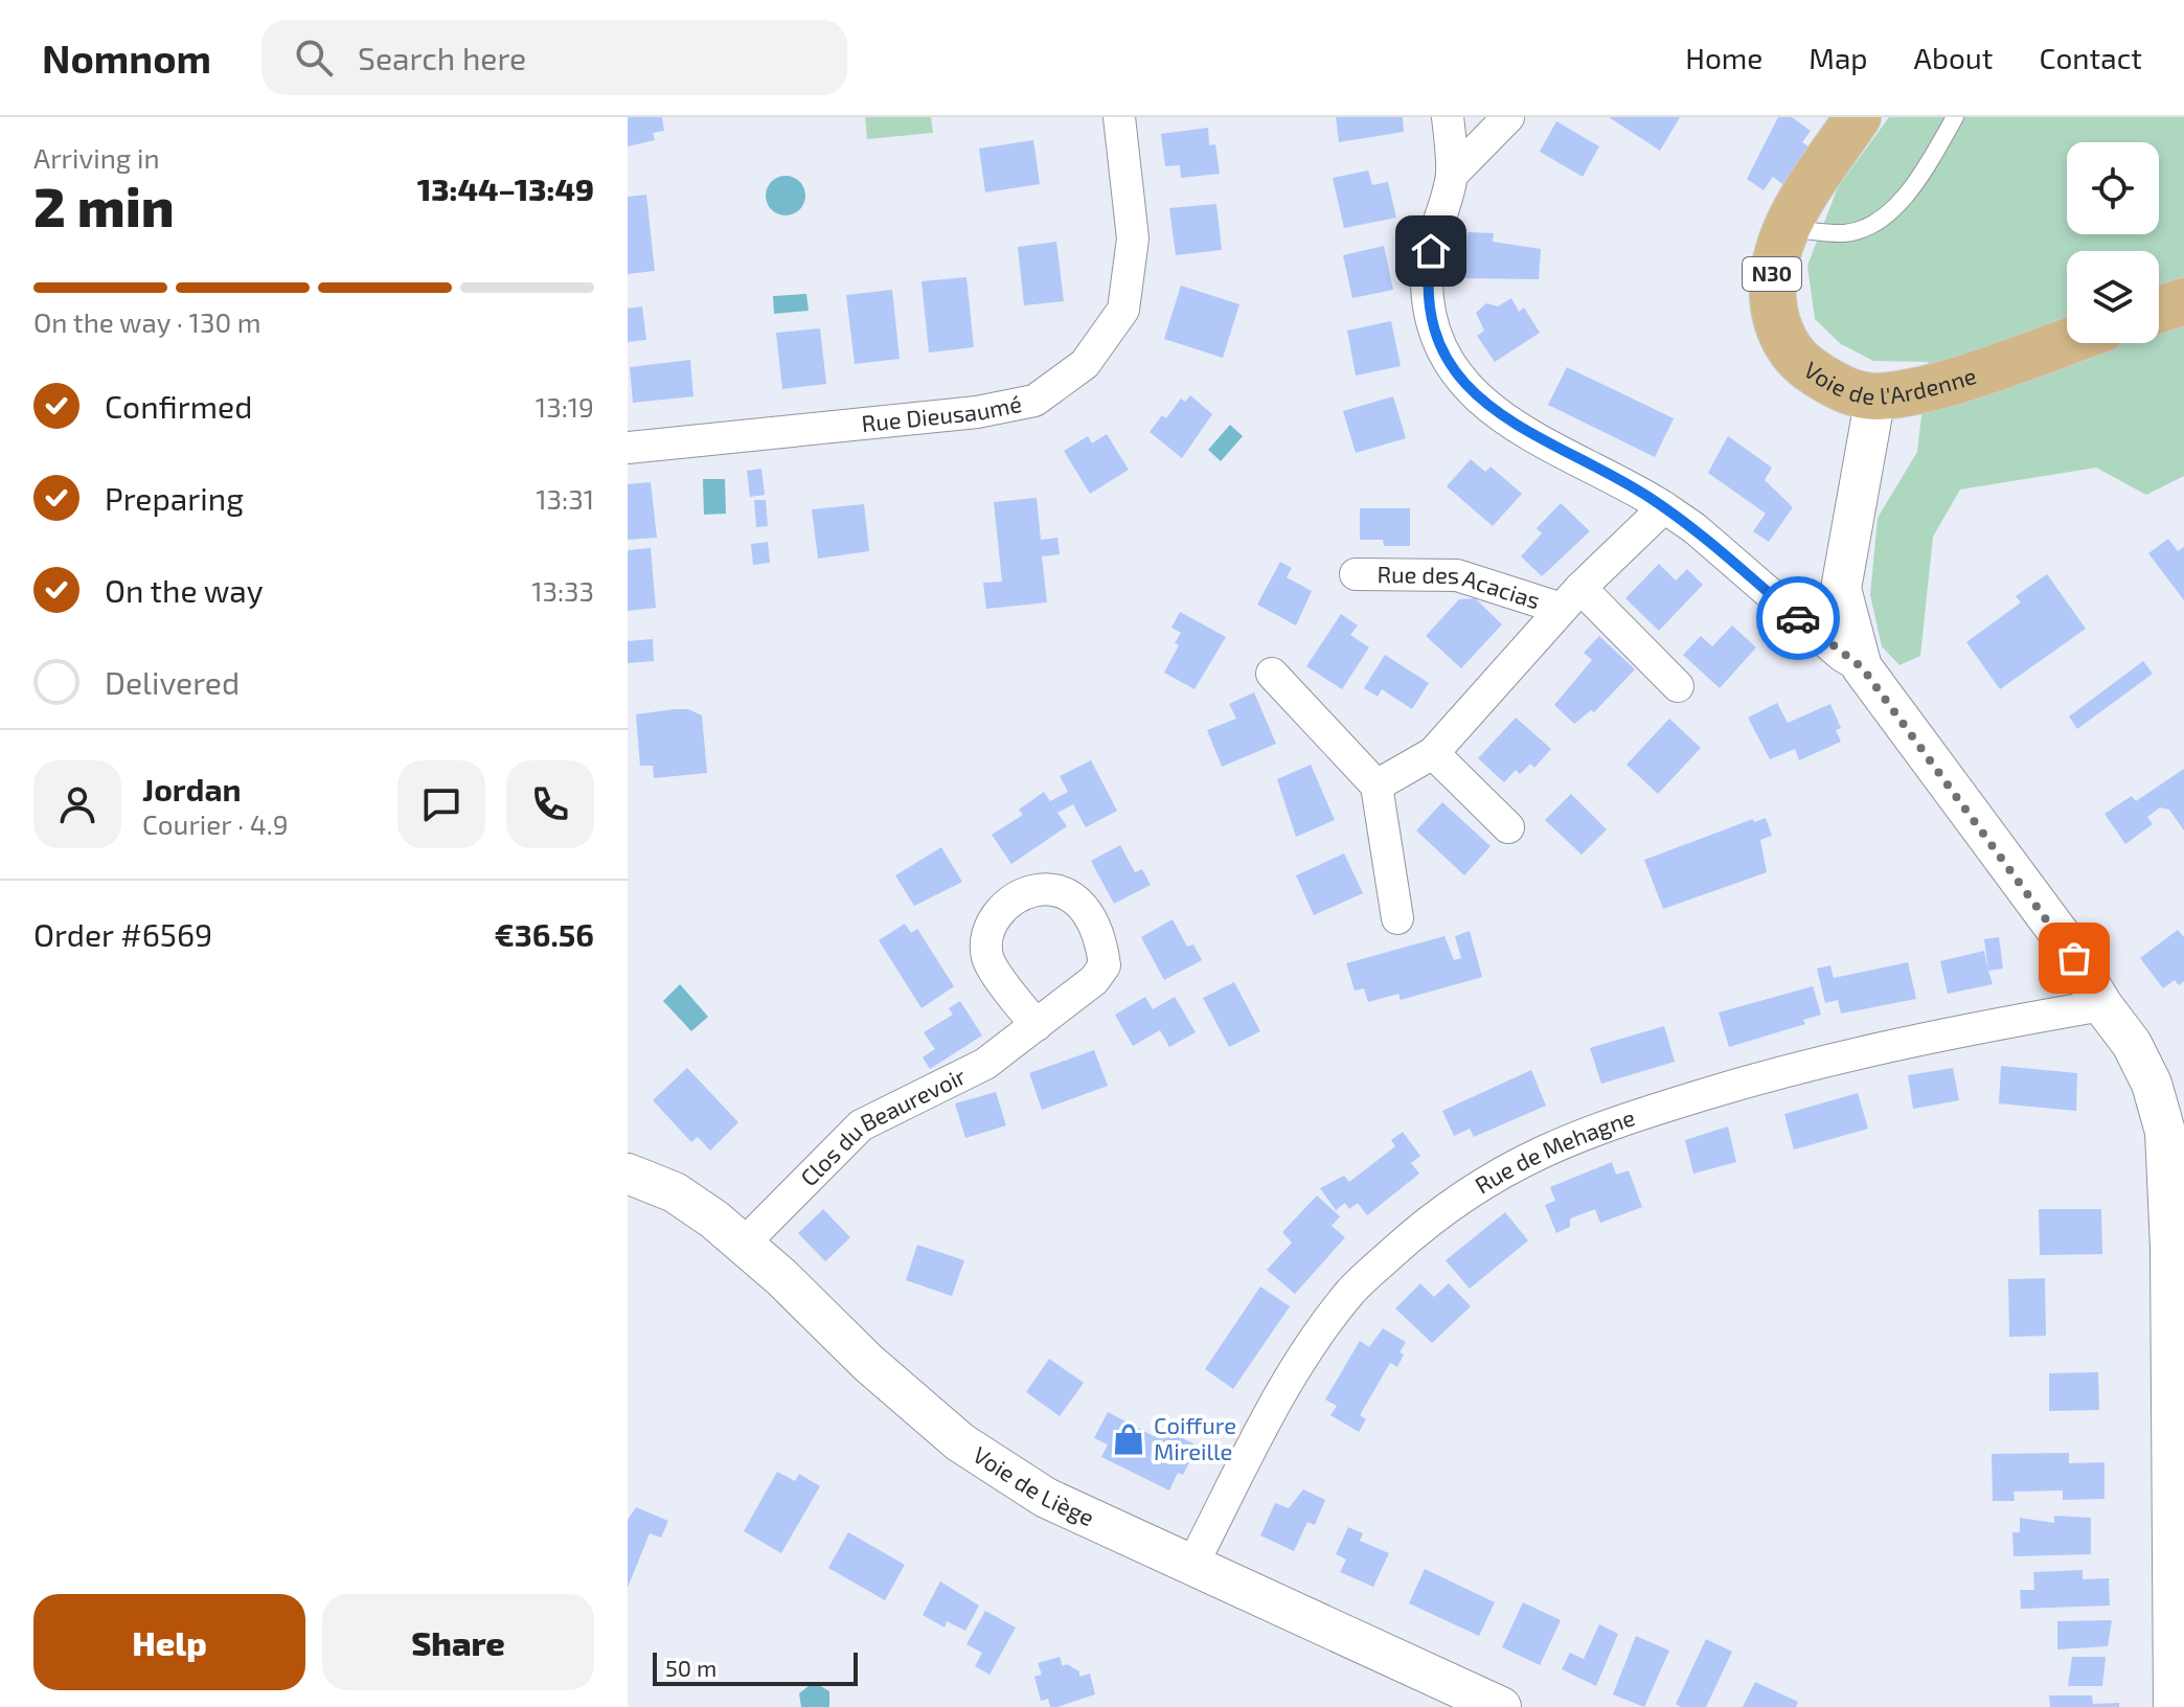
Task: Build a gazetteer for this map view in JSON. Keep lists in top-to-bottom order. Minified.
{"streets":{"main road":["N30","Voie de l'Ardenne"],"street":["Rue Dieusaumé","Rue des Acacias","Clos du Beaurevoir","Rue de Mehagne","Voie de Liège"]},"crossings":[["Clos du Beaurevoir","Voie de Liège"],["Rue de Mehagne","Voie de Liège"]],"places":{"shop":["Coiffure Mireille"]},"scale_bar":"50 m","page":{"header":"Nomnom","search":"Search here","nav":["Home","Map","About","Contact"],"heading":["2 min","Arriving in","13:44–13:49"],"panel":["Jordan","Courier · 4.9","Order #6569","€36.56"],"bar":"On the way · 130 m","list":[["Confirmed","13:19"],["Preparing","13:31"],["On the way","13:33"],"Delivered"],"buttons":["Help","Share"],"scale":"50 m"}}
